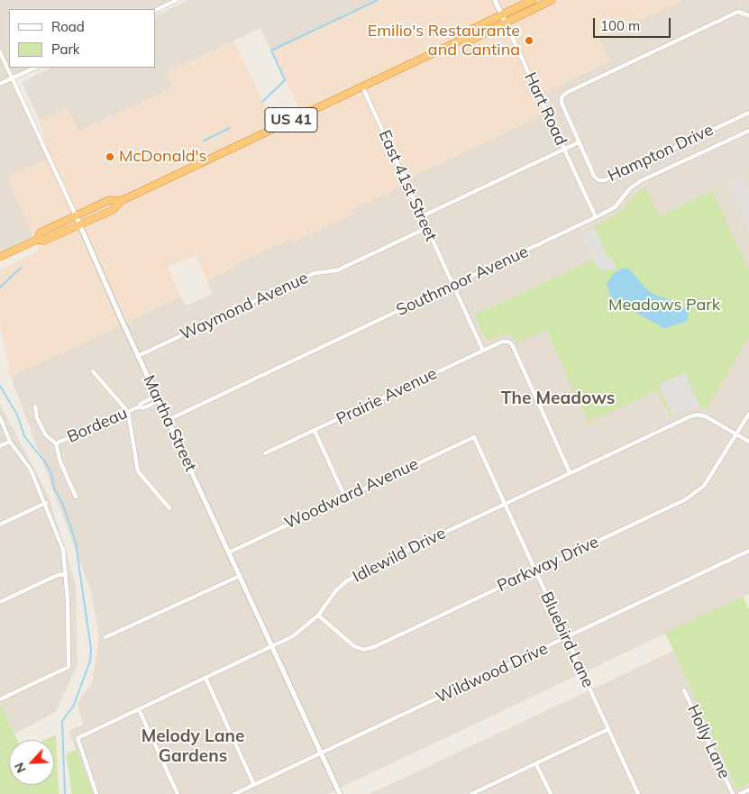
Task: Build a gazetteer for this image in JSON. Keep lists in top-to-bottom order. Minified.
{"streets":{"highway":["US 41"],"street":["Hart Road","Hampton Drive","East 41st Street","Southmoor Avenue","Waymond Avenue","Prairie Avenue","Martha Street","Bordeau","Woodward Avenue","Idlewild Drive","Parkway Drive","Bluebird Lane","Wildwood Drive","Holly Lane"]},"crossings":[["Hart Road","US 41"],["Hart Road","Southmoor Avenue"],["US 41","East 41st Street"],["US 41","Martha Street"],["East 41st Street","Southmoor Avenue"],["East 41st Street","Waymond Avenue"],["East 41st Street","Prairie Avenue"],["Southmoor Avenue","Martha Street"],["Waymond Avenue","Martha Street"],["Prairie Avenue","Idlewild Drive"],["Martha Street","Bordeau"],["Martha Street","Woodward Avenue"],["Martha Street","Idlewild Drive"],["Martha Street","Wildwood Drive"],["Woodward Avenue","Bluebird Lane"],["Idlewild Drive","Parkway Drive"],["Idlewild Drive","Bluebird Lane"],["Parkway Drive","Bluebird Lane"],["Bluebird Lane","Wildwood Drive"]],"districts":["The Meadows","Melody Lane Gardens"],"parks":["Meadows Park"],"places":["Emilio's Restaurante and Cantina","McDonald's"],"legend":["Road","Park"],"scale_bar":"100 m","north":"bottom left"}
